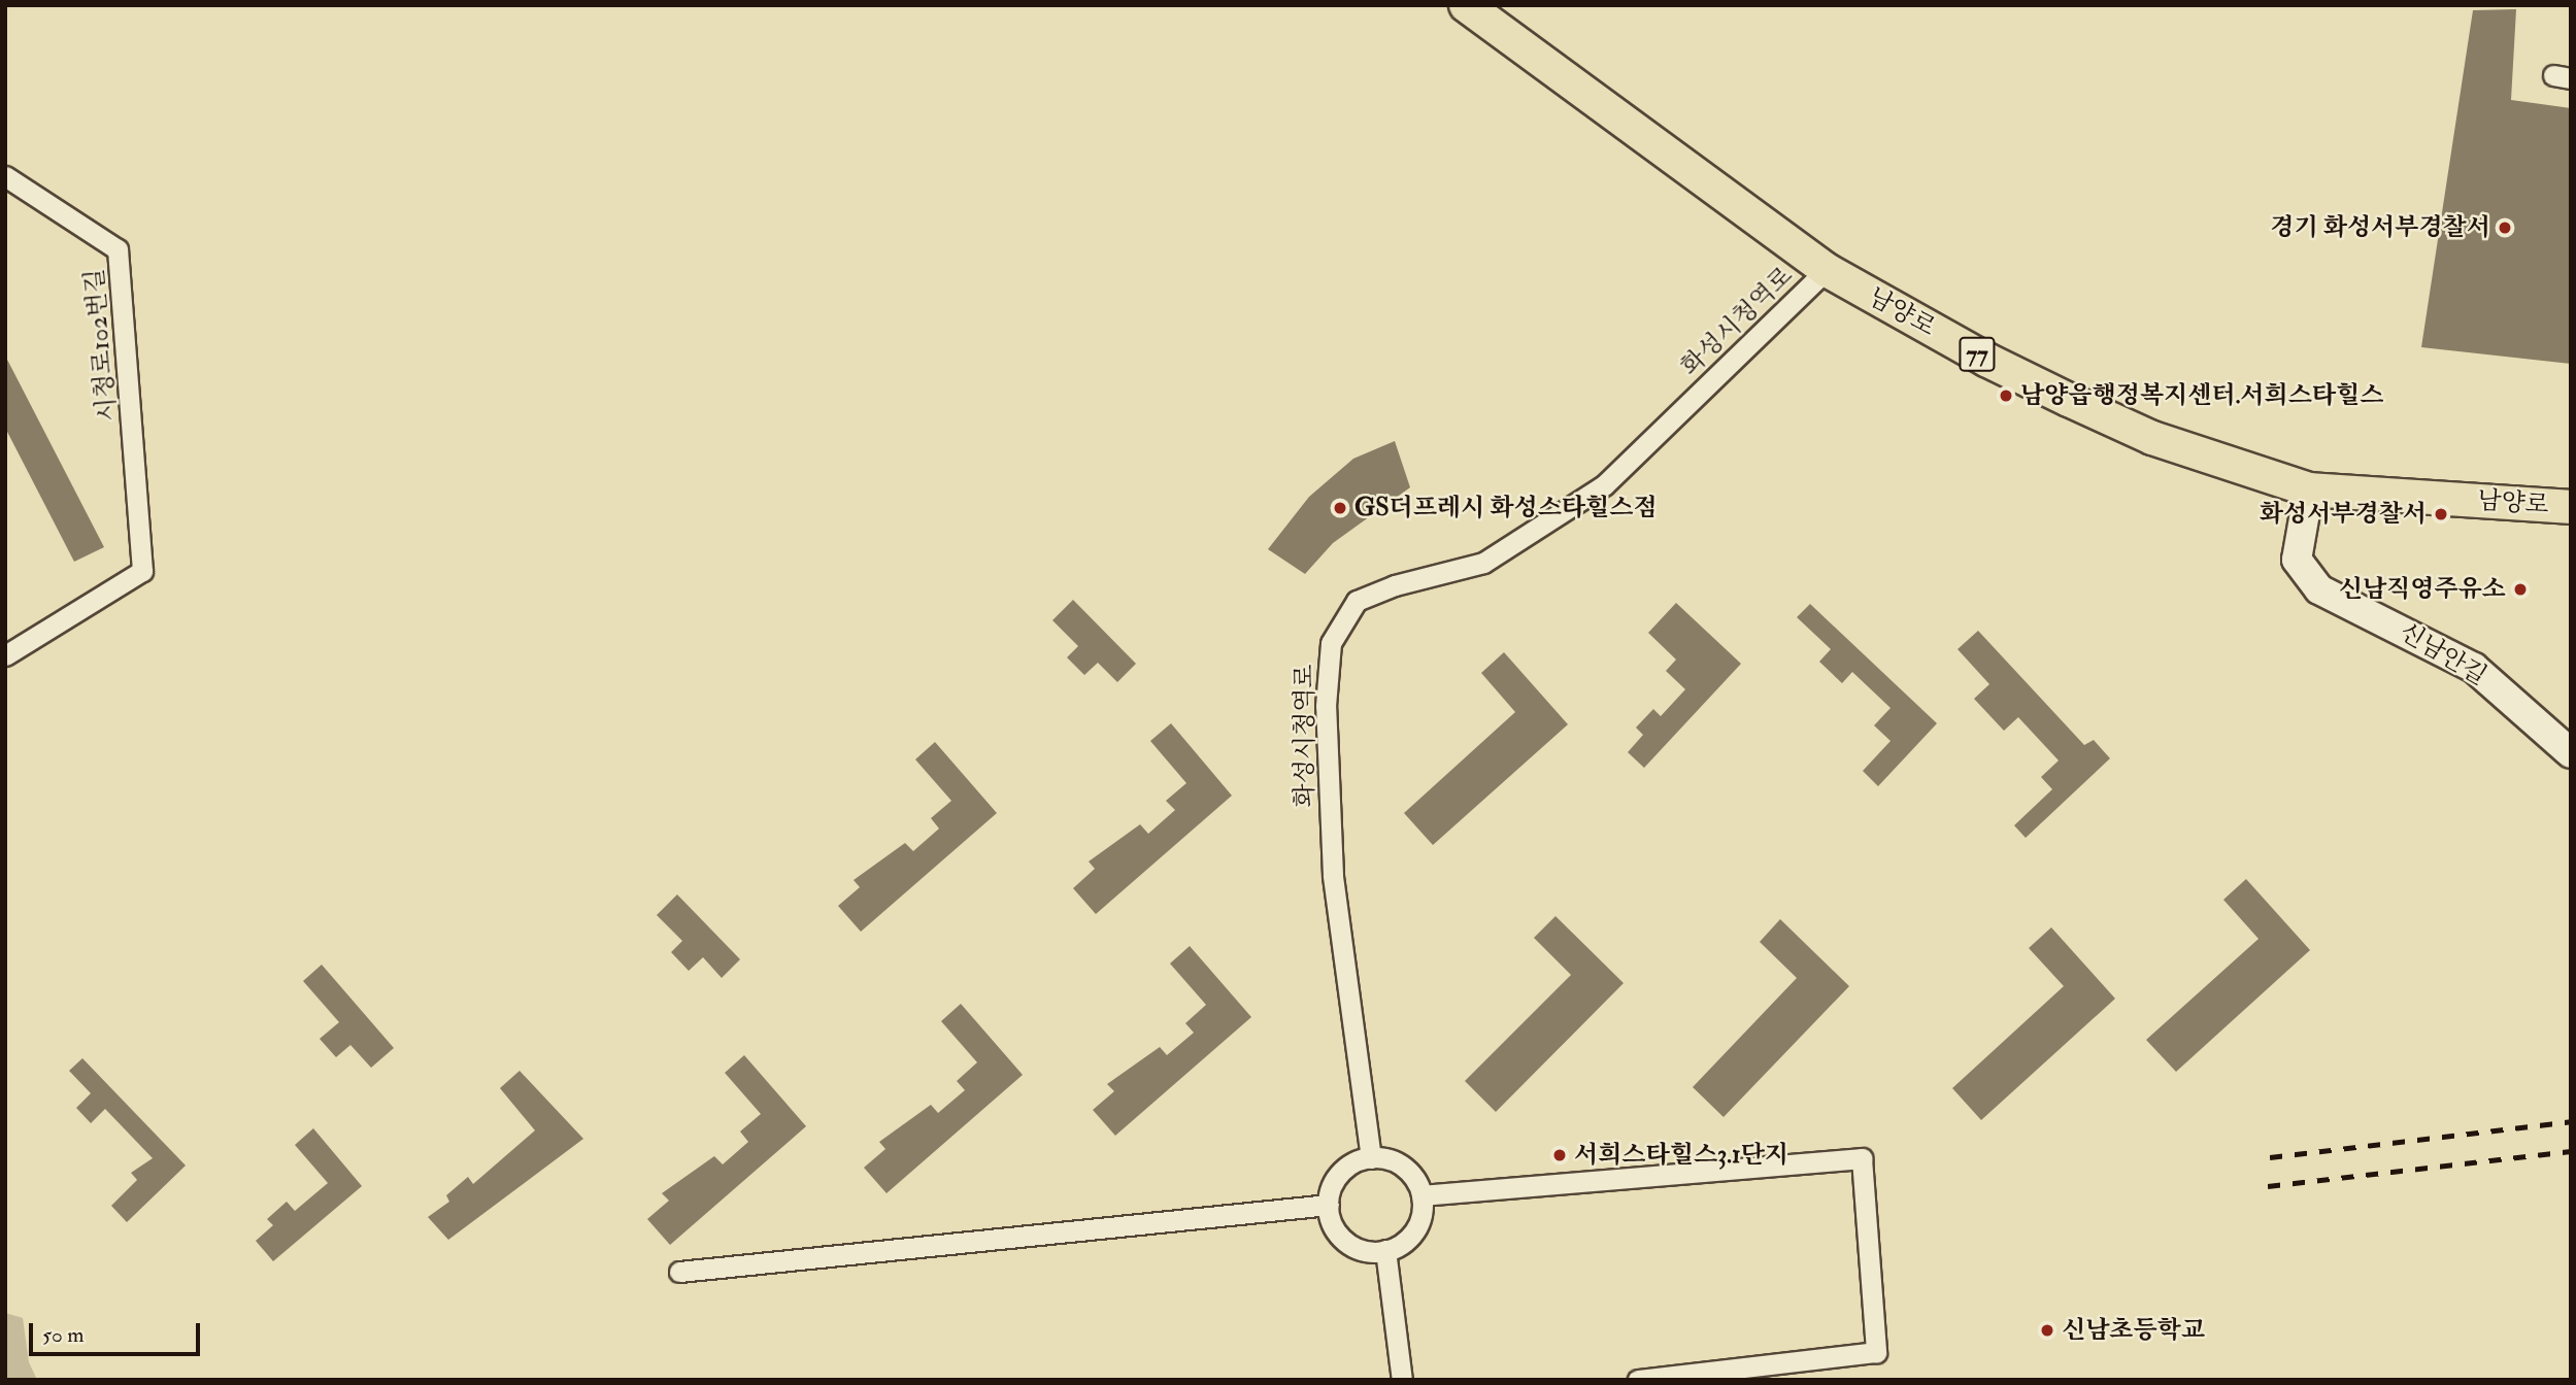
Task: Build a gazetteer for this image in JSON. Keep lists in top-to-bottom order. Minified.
{"streets":{"main road":["남양로","77"],"street":["화성시청역로","시청로102번길","신남안길"]},"crossings":[["남양로","화성시청역로"],["남양로","신남안길"]],"places":["경기 화성서부경찰서","남양읍행정복지센터.서희스타힐스","GS더프레시 화성스타힐스점","화성서부경찰서","신남직영주유소","서희스타힐스3.1단지","신남초등학교"],"scale_bar":"50 m"}
